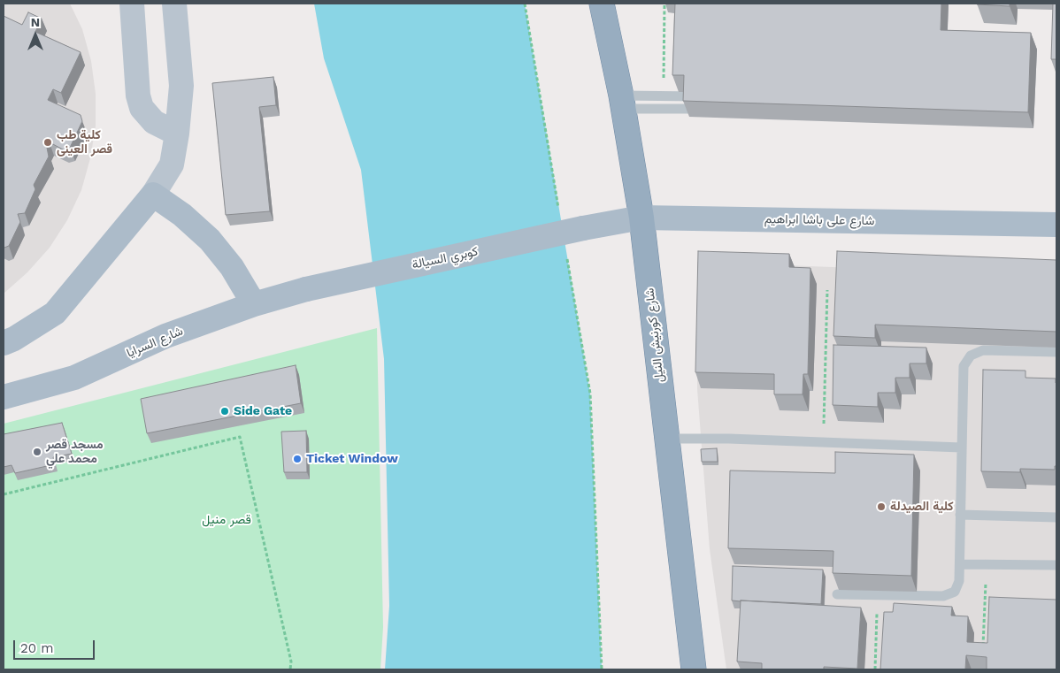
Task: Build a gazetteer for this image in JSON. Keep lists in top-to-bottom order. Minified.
{"streets":{"highway":["شارع كورنيش النيل"],"main road":["شارع على باشا ابراهيم","كوبري السيالة","شارع السرايا"]},"crossings":[["شارع على باشا ابراهيم","كوبري السيالة"],["شارع على باشا ابراهيم","شارع كورنيش النيل"],["كوبري السيالة","شارع السرايا"]],"parks":["قصر منيل"],"places":["كلية طب قصر العينى","Side Gate","مسجد قصر محمد علي","Ticket Window","كلية الصيدلة"],"scale_bar":"20 m","north":"top"}
